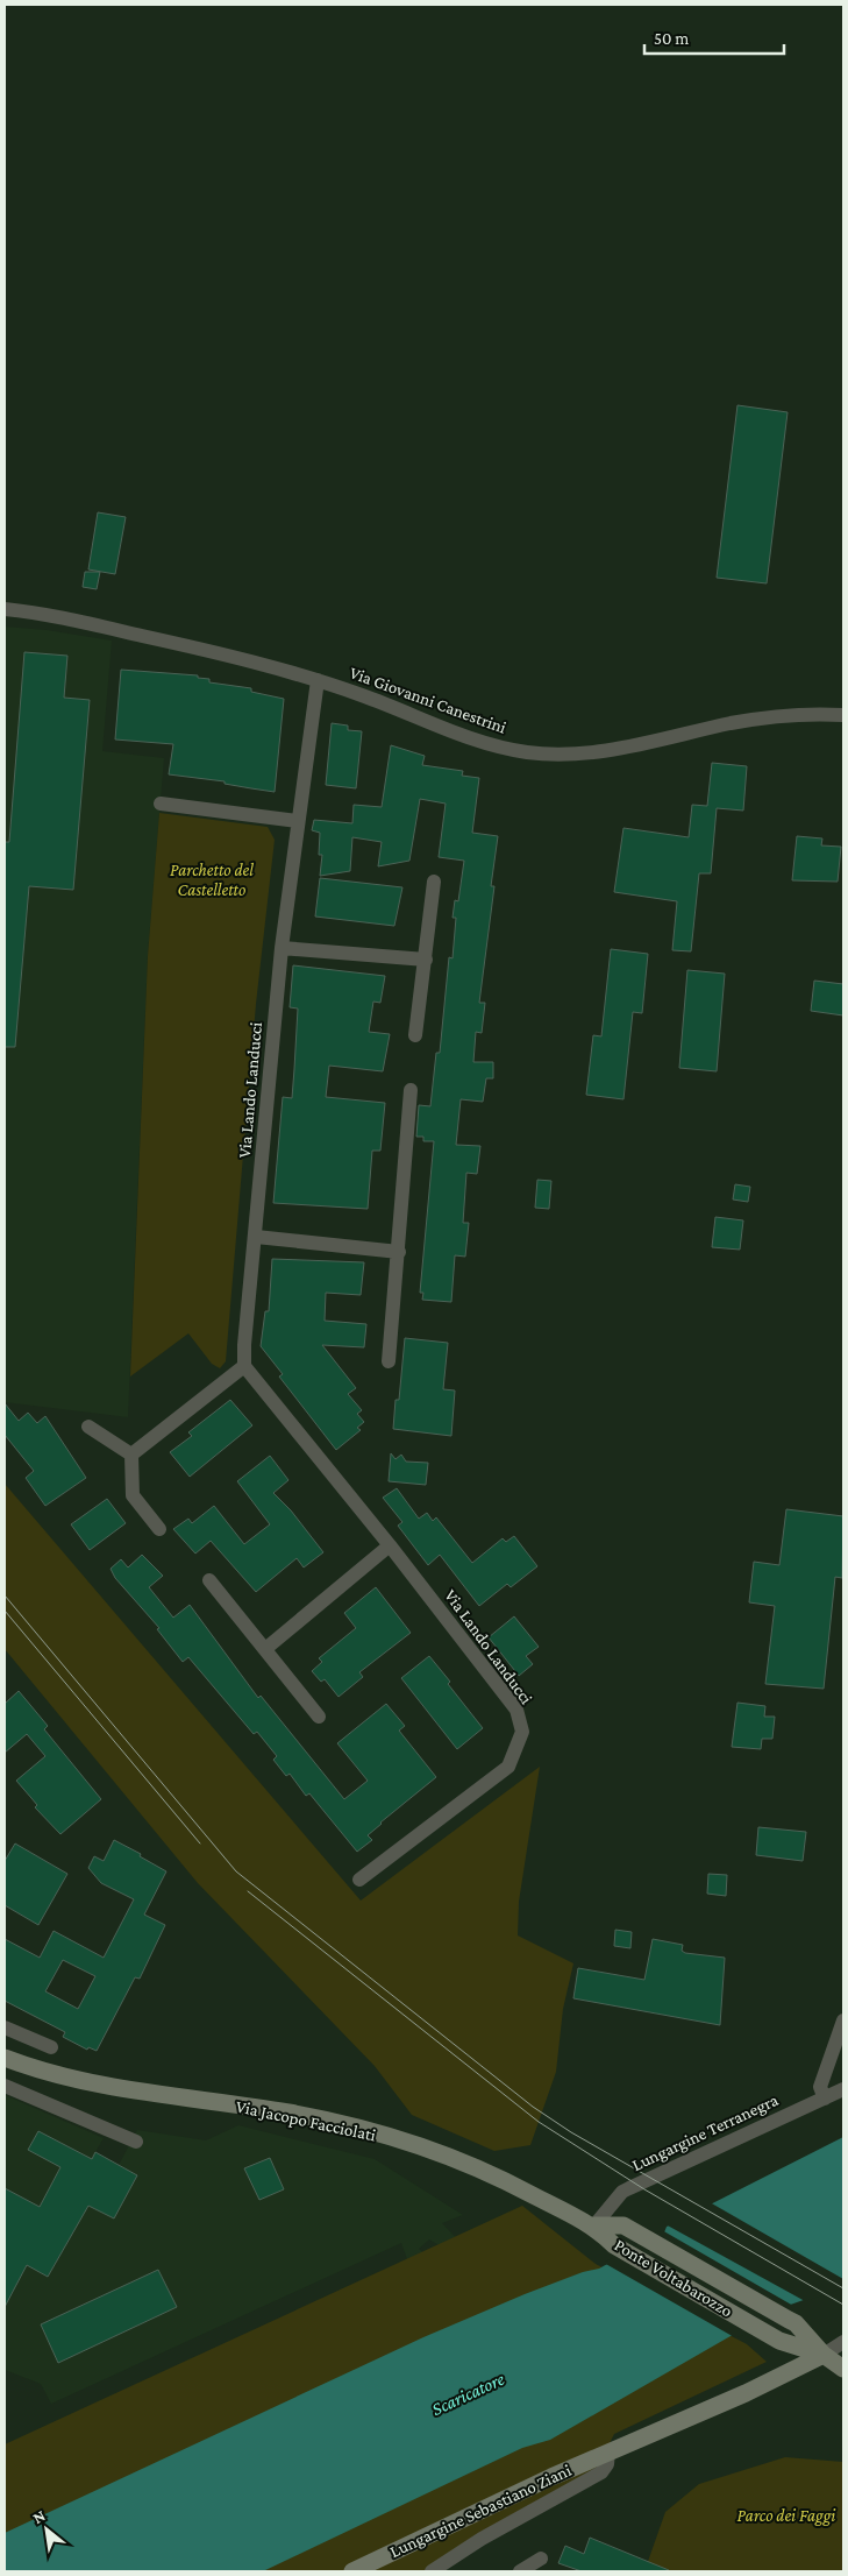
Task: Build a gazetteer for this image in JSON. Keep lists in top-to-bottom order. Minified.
{"streets":{"main road":["Via Jacopo Facciolati","Ponte Voltabarozzo","Lungargine Sebastiano Ziani"],"street":["Via Giovanni Canestrini","Via Lando Landucci","Lungargine Terranegra"]},"crossings":[["Via Giovanni Canestrini","Via Lando Landucci"],["Via Jacopo Facciolati","Lungargine Terranegra"],["Via Jacopo Facciolati","Ponte Voltabarozzo"],["Lungargine Terranegra","Ponte Voltabarozzo"],["Ponte Voltabarozzo","Lungargine Sebastiano Ziani"]],"water":["Scaricatore"],"parks":["Parchetto del Castelletto","Parco dei Faggi"],"scale_bar":"50 m","north":"top left"}
